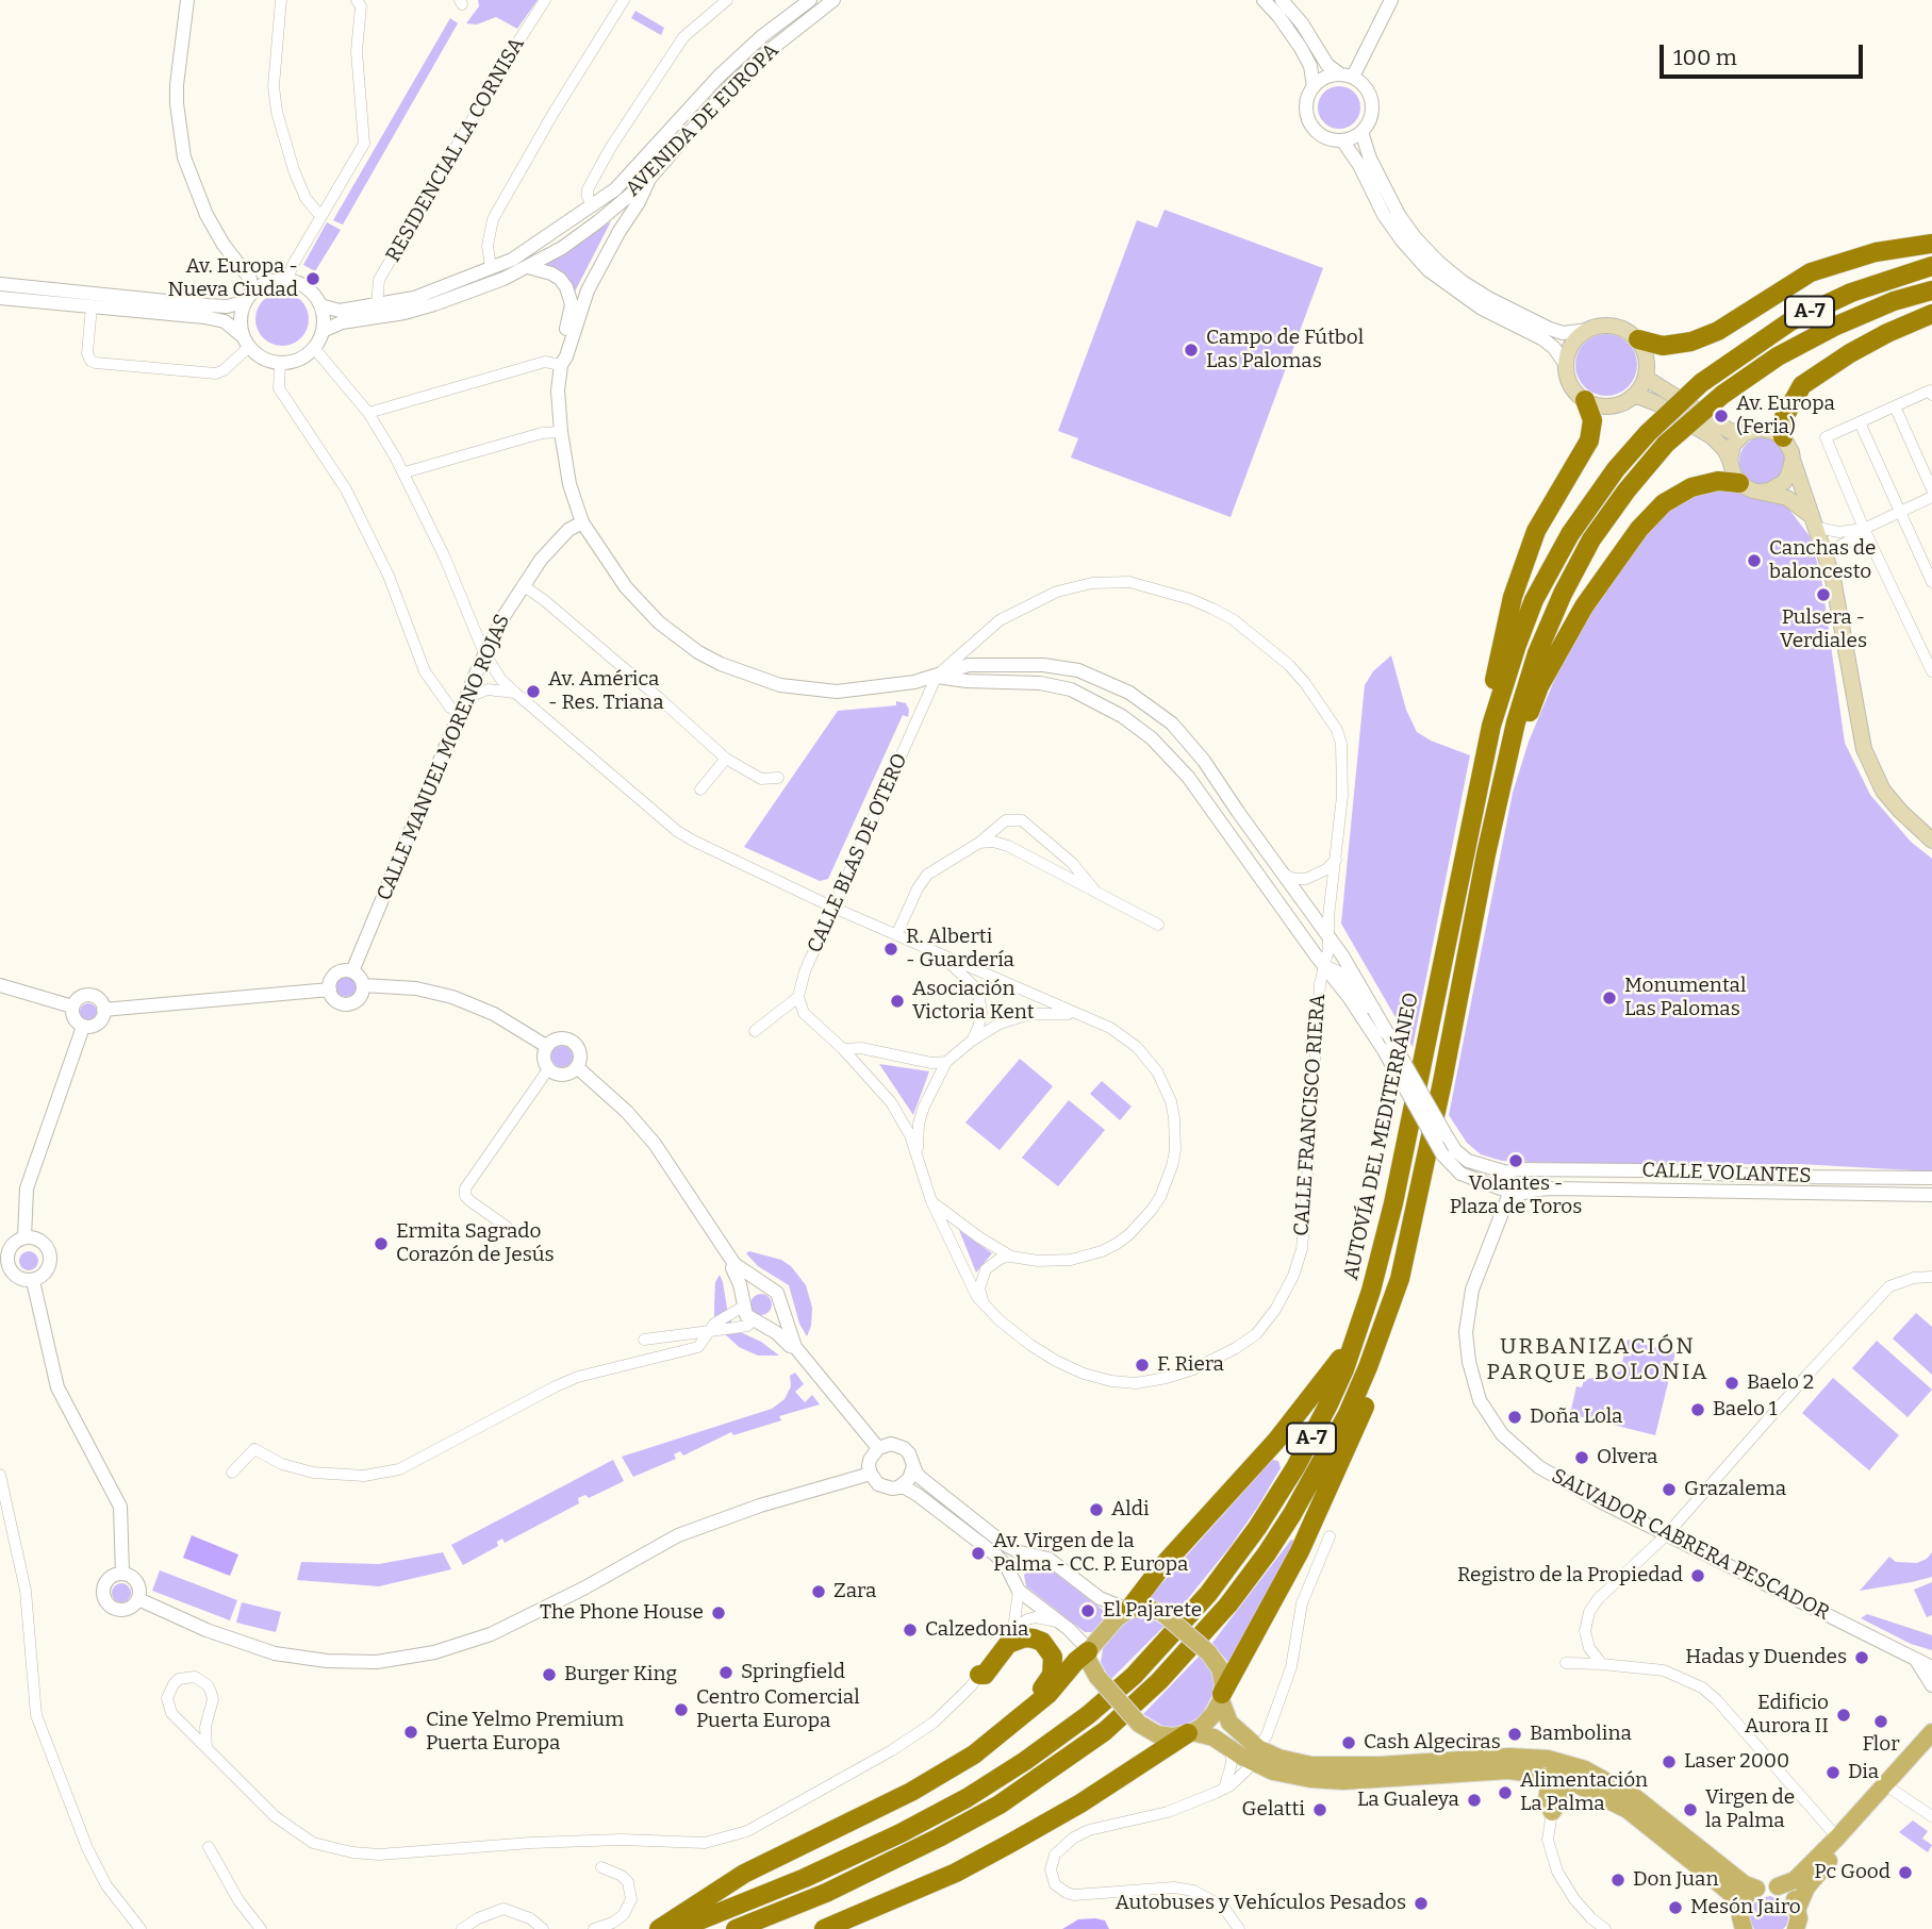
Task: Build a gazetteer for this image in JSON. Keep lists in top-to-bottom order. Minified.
{"streets":{"highway":["A-7","AUTOVÍA DEL MEDITERRÁNEO"],"street":["AVENIDA DE EUROPA","RESIDENCIAL LA CORNISA","CALLE MANUEL MORENO ROJAS","CALLE BLAS DE OTERO","CALLE FRANCISCO RIERA","CALLE VOLANTES","SALVADOR CABRERA PESCADOR"]},"crossings":[["AVENIDA DE EUROPA","RESIDENCIAL LA CORNISA"],["AVENIDA DE EUROPA","CALLE FRANCISCO RIERA"],["CALLE MANUEL MORENO ROJAS","CALLE FRANCISCO RIERA"],["CALLE BLAS DE OTERO","CALLE FRANCISCO RIERA"],["CALLE FRANCISCO RIERA","CALLE VOLANTES"],["CALLE FRANCISCO RIERA","SALVADOR CABRERA PESCADOR"],["CALLE VOLANTES","SALVADOR CABRERA PESCADOR"]],"districts":["URBANIZACIÓN PARQUE BOLONIA"],"places":["Av. Europa - Nueva Ciudad","Campo de Fútbol Las Palomas","Av. Europa (Feria)","Canchas de baloncesto","Pulsera - Verdiales","Av. América - Res. Triana","R. Alberti - Guardería","Monumental Las Palomas","Asociación Victoria Kent","Volantes - Plaza de Toros","Ermita Sagrado Corazón de Jesús","F. Riera","Baelo 2","Baelo 1","Doña Lola","Olvera","Grazalema","Aldi","Av. Virgen de la Palma - CC. P. Europa","Registro de la Propiedad","Zara","El Pajarete","The Phone House","Calzedonia","Hadas y Duendes","Springfield","Burger King","Centro Comercial Puerta Europa","Edificio Aurora II","Flor","Cine Yelmo Premium Puerta Europa","Bambolina","Cash Algeciras","Laser 2000","Dia","Alimentación La Palma","La Gualeya","Gelatti","Virgen de la Palma","Pc Good","Don Juan","Autobuses y Vehículos Pesados","Mesón Jairo"],"scale_bar":"100 m"}
